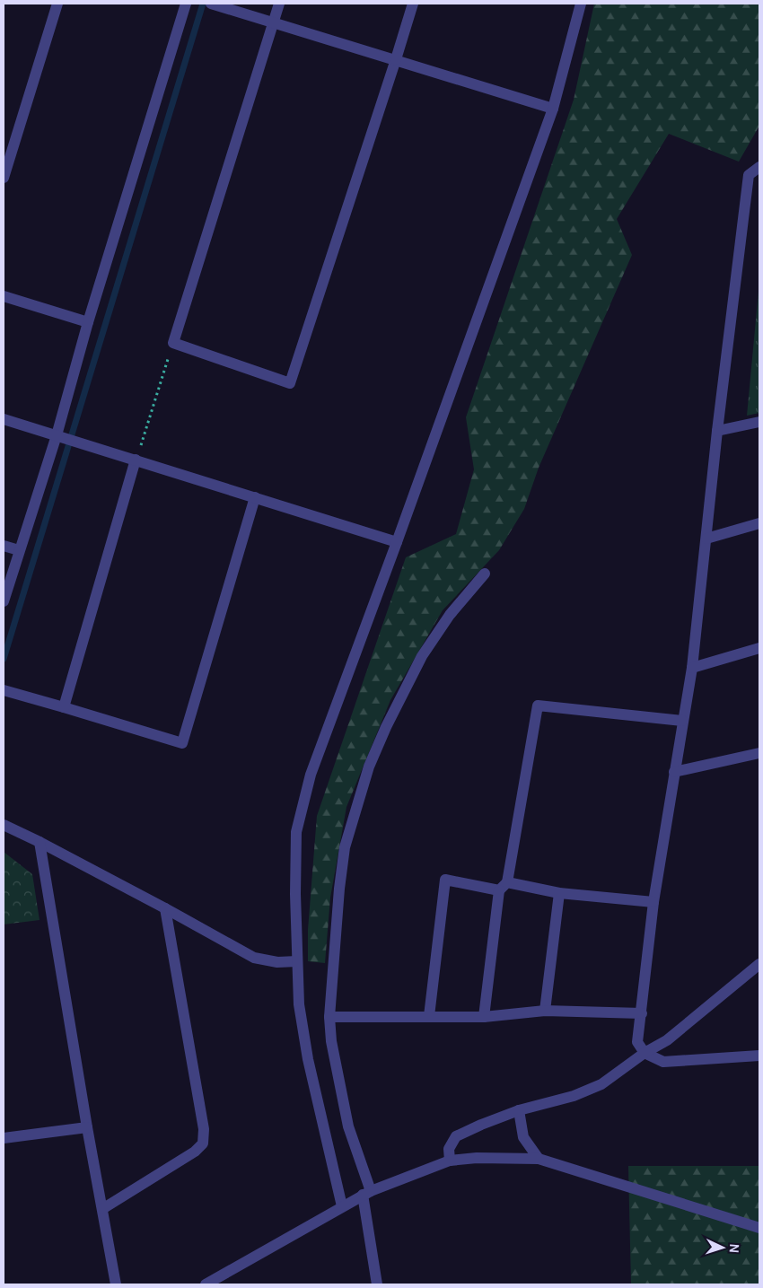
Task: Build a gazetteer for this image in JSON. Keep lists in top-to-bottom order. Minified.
{"north":"right"}
